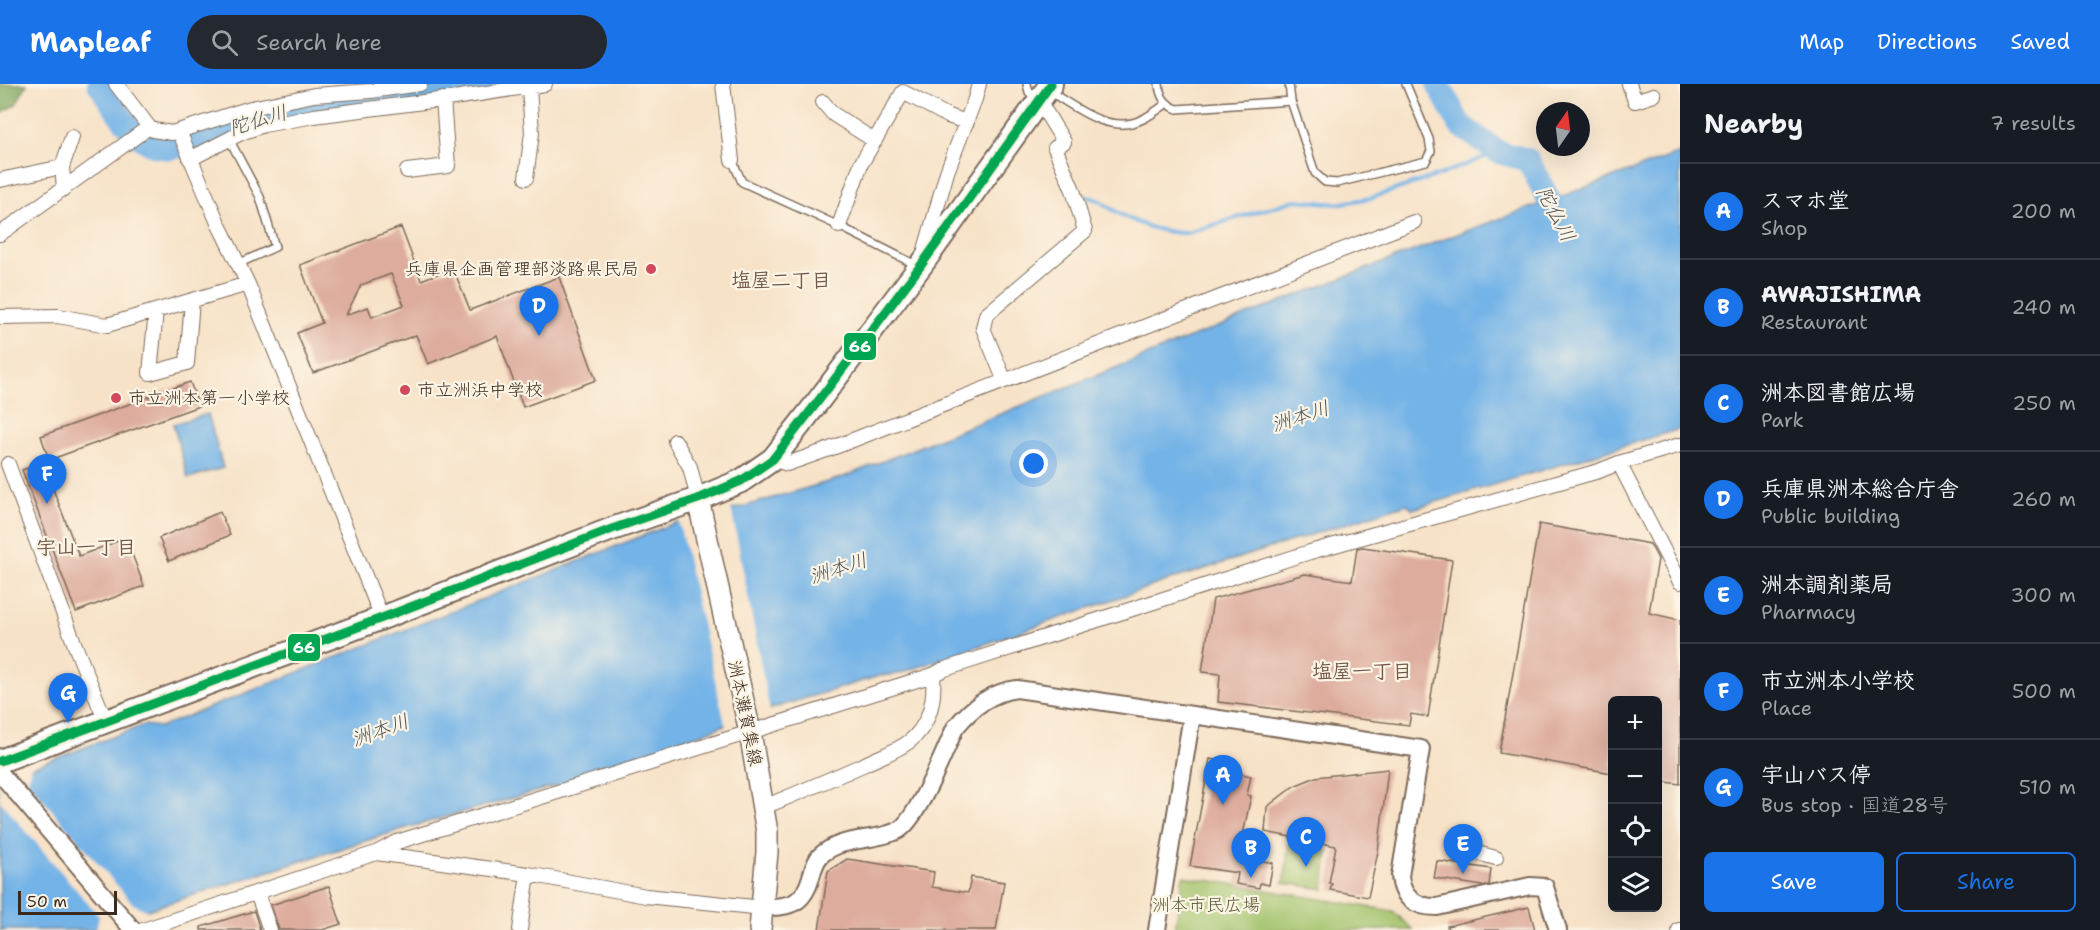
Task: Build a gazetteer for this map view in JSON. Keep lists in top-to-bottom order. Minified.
{"streets":{"main road":["洲本灘賀集線"]},"districts":["塩屋二丁目","宇山一丁目","塩屋一丁目"],"water":["陀仏川","洲本川"],"parks":["洲本市民広場"],"places":["兵庫県企画管理部淡路県民局","市立洲浜中学校","市立洲本第一小学校"],"lines":["transit line 66"],"scale_bar":"50 m","north":"top","page":{"header":"Mapleaf","search":"Search here","nav":["Map","Directions","Saved"],"heading":["Nearby","7 results"],"list":[{"mark":"A","name":"スマホ堂","note":"Shop","value":"200 m"},{"mark":"B","name":"AWAJISHIMA","note":"Restaurant","value":"240 m"},{"mark":"C","name":"洲本図書館広場","note":"Park","value":"250 m"},{"mark":"D","name":"兵庫県洲本総合庁舎","note":"Public building","value":"260 m"},{"mark":"E","name":"洲本調剤薬局","note":"Pharmacy","value":"300 m"},{"mark":"F","name":"市立洲本小学校","note":"Place","value":"500 m"},{"mark":"G","name":"宇山バス停","note":"Bus stop · 国道28号","value":"510 m"}],"pins":["D","F","G","A","C","E","B"],"map_buttons":["+","−"],"buttons":["Save","Share"],"scale":"50 m"}}
